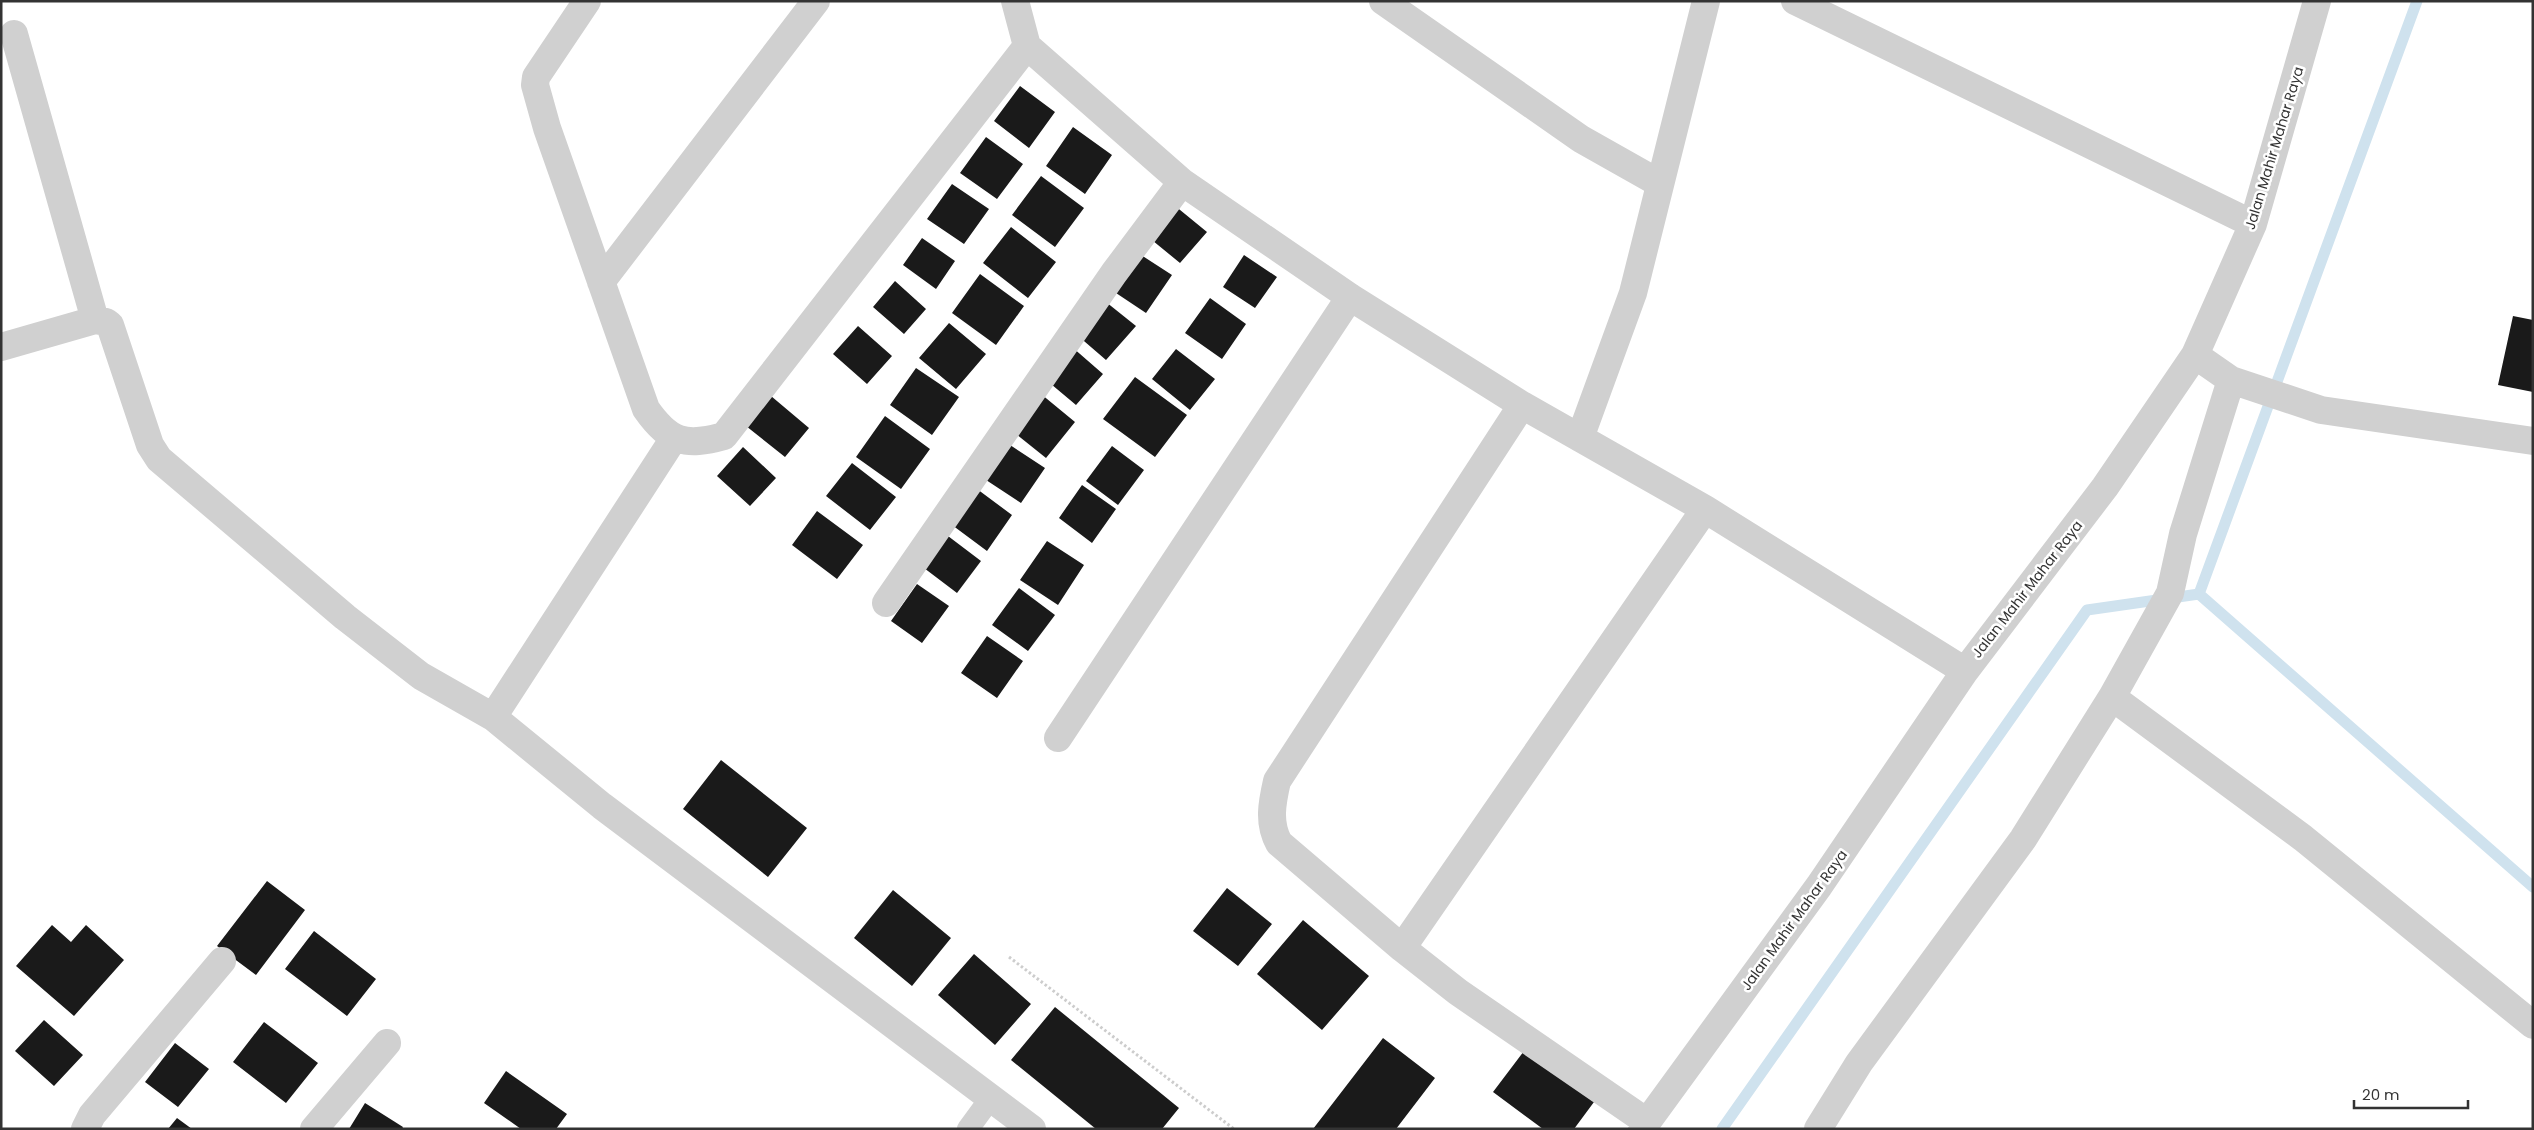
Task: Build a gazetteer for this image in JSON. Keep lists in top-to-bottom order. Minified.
{"streets":{"street":["Jalan Mahir Mahar Raya"]},"scale_bar":"20 m"}
